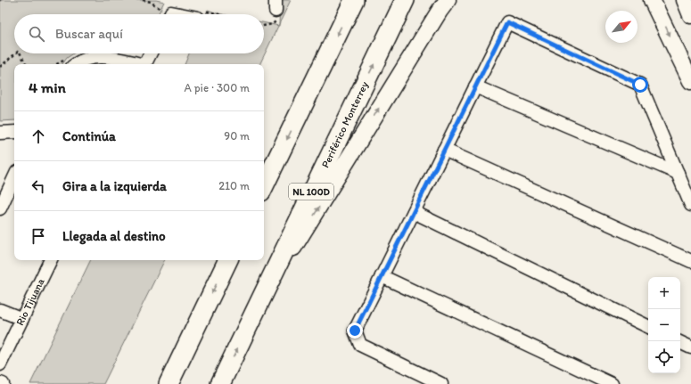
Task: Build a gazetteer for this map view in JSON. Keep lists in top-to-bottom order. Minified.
{"streets":{"highway":["Periférico Monterrey","NL 100D"],"street":["Rio Tijuana"]},"north":"top right","page":{"search":"Buscar aquí","heading":["4 min","A pie · 300 m"],"list":[["Continúa","90 m"],["Gira a la izquierda","210 m"],"Llegada al destino"],"map_buttons":["+","−"]}}
